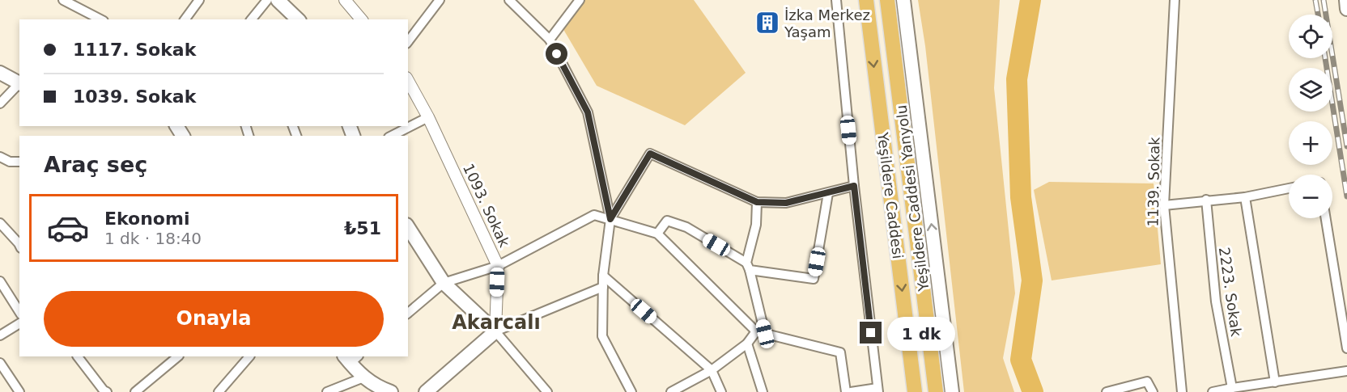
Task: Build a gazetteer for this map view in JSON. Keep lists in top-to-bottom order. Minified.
{"streets":{"highway":["Yeşildere Caddesi"],"main road":["Yeşildere Caddesi Yanyolu"],"street":["1139. Sokak","1093. Sokak","2223. Sokak"]},"one_way":["Yeşildere Caddesi Yanyolu"],"districts":["Akarcalı"],"places":{"building":["İzka Merkez Yaşam"]},"page":{"map_buttons":["+","−"],"banner":["1117. Sokak","1039. Sokak"],"heading":"Araç seç","list":[{"name":"Ekonomi","note":"1 dk · 18:40","value":"₺51"}],"buttons":"Onayla","bubble":"1 dk"}}
